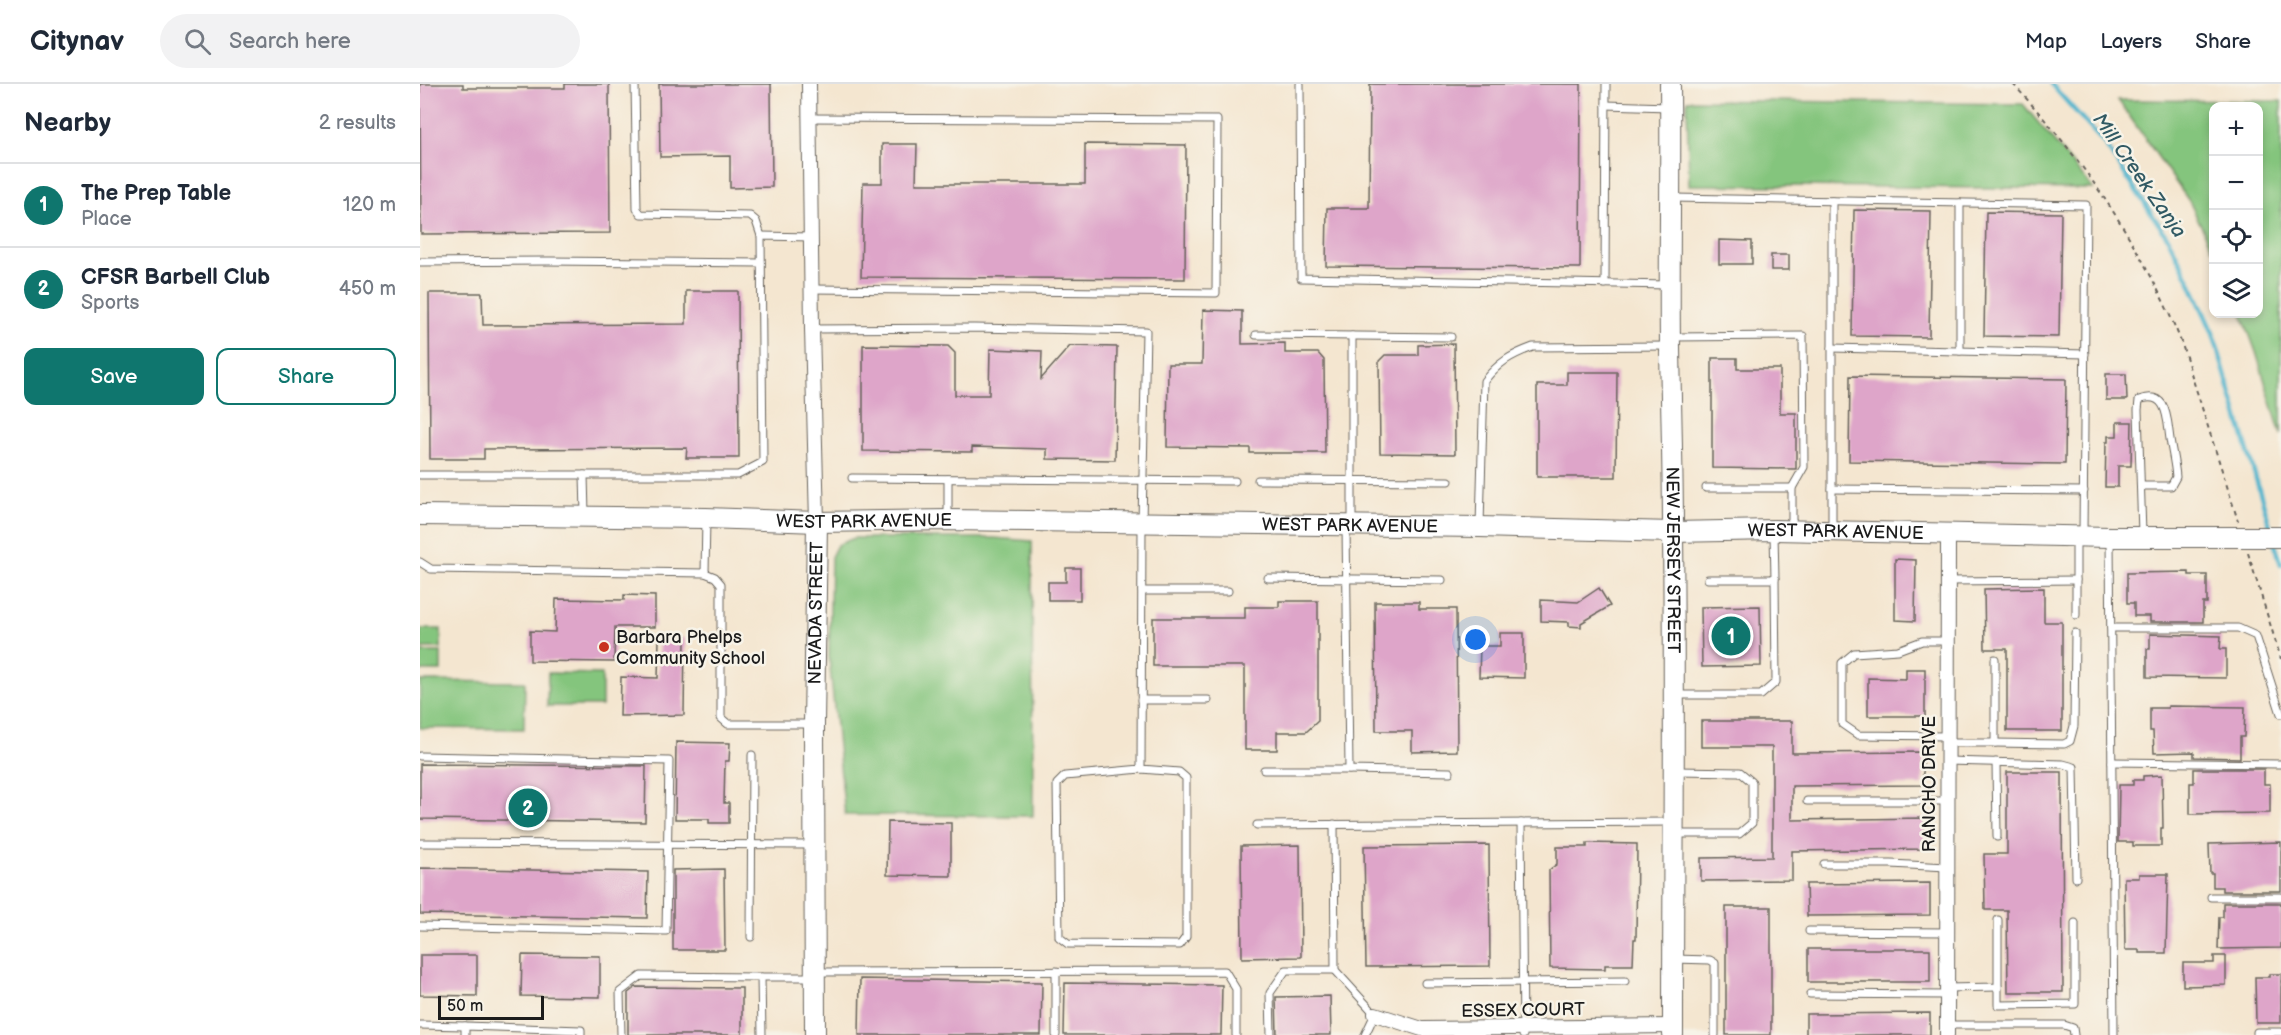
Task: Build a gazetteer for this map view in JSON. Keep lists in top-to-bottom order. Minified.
{"streets":{"street":["WEST PARK AVENUE","NEW JERSEY STREET","NEVADA STREET","RANCHO DRIVE","ESSEX COURT"]},"crossings":[["WEST PARK AVENUE","NEW JERSEY STREET"],["WEST PARK AVENUE","NEVADA STREET"],["WEST PARK AVENUE","RANCHO DRIVE"],["NEW JERSEY STREET","ESSEX COURT"]],"water":["Mill Creek Zanja"],"places":["Barbara Phelps Community School"],"scale_bar":"50 m","page":{"header":"Citynav","search":"Search here","nav":["Map","Layers","Share"],"heading":["Nearby","2 results"],"map_buttons":["+","−"],"list":[{"mark":"1","name":"The Prep Table","note":"Place","value":"120 m"},{"mark":"2","name":"CFSR Barbell Club","note":"Sports","value":"450 m"}],"buttons":["Save","Share"],"pins":["1","2"],"scale":"50 m"}}
